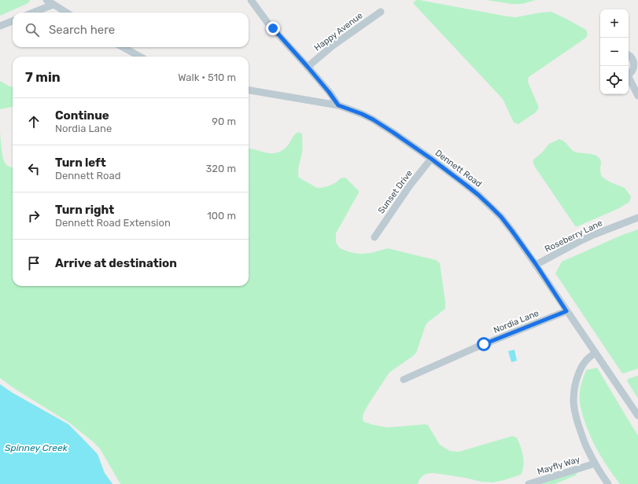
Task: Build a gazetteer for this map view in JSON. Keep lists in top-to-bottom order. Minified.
{"streets":{"street":["Happy Avenue","Dennett Road","Sunset Drive","Roseberry Lane","Nordia Lane","Mayfly Way"]},"crossings":[["Dennett Road","Sunset Drive"],["Dennett Road","Roseberry Lane"],["Dennett Road","Nordia Lane"]],"water":["Spinney Creek"],"page":{"map_buttons":["+","−"],"search":"Search here","heading":["7 min","Walk · 510 m"],"list":[["Continue","Nordia Lane","90 m"],["Turn left","Dennett Road","320 m"],["Turn right","Dennett Road Extension","100 m"],"Arrive at destination"]}}
